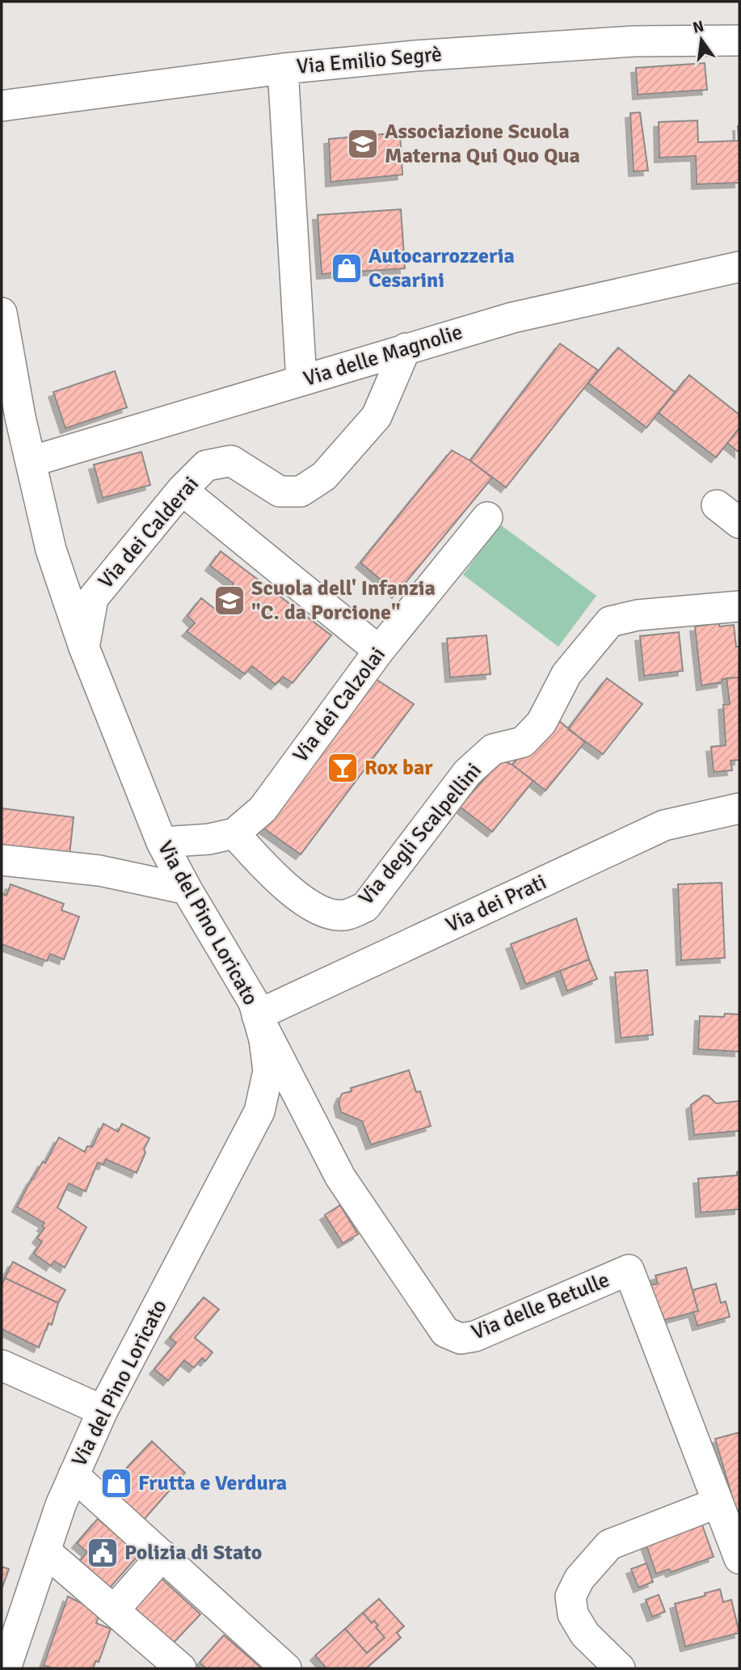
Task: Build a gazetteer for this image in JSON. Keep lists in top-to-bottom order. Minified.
{"streets":{"street":["Via Emilio Segrè","Via delle Magnolie","Via dei Calderai","Via dei Calzolai","Via degli Scalpellini","Via dei Prati","Via del Pino Loricato","Via delle Betulle"]},"crossings":[["Via delle Magnolie","Via dei Calderai"],["Via delle Magnolie","Via del Pino Loricato"],["Via dei Calderai","Via del Pino Loricato"],["Via dei Calzolai","Via degli Scalpellini"],["Via dei Calzolai","Via del Pino Loricato"],["Via dei Prati","Via del Pino Loricato"],["Via dei Prati","Via delle Betulle"],["Via del Pino Loricato","Via delle Betulle"]],"places":{"school or university":["Associazione Scuola Materna Qui Quo Qua","Scuola dell' Infanzia \"C. da Porcione\""],"shop":["Autocarrozzeria Cesarini","Frutta e Verdura"],"bar":["Rox bar"],"public building":["Polizia di Stato"]},"north":"top"}
